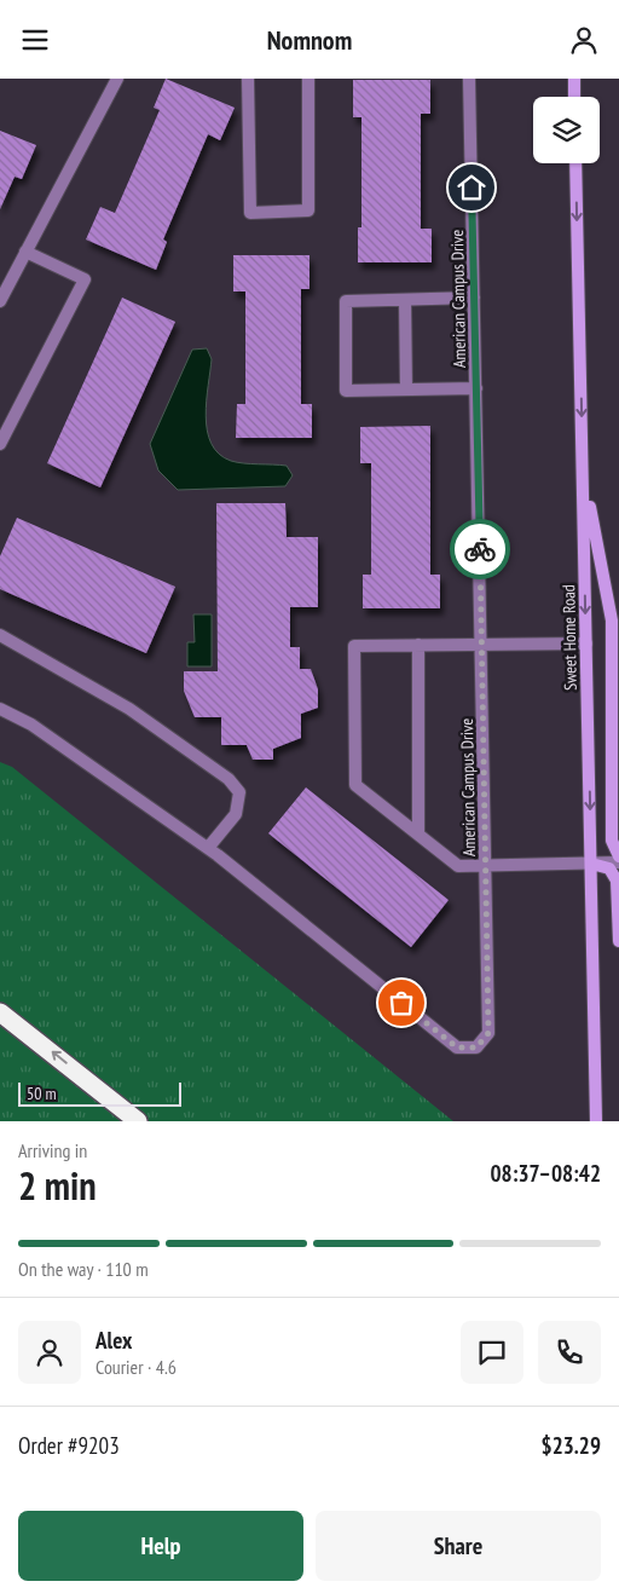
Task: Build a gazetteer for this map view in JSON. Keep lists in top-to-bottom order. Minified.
{"streets":{"main road":["Sweet Home Road"],"lane":["American Campus Drive"]},"scale_bar":"50 m","page":{"header":"Nomnom","scale":"50 m","heading":["2 min","Arriving in","08:37–08:42"],"panel":["Alex","Courier · 4.6","Order #9203","$23.29"],"bar":"On the way · 110 m","buttons":["Help","Share"]}}
